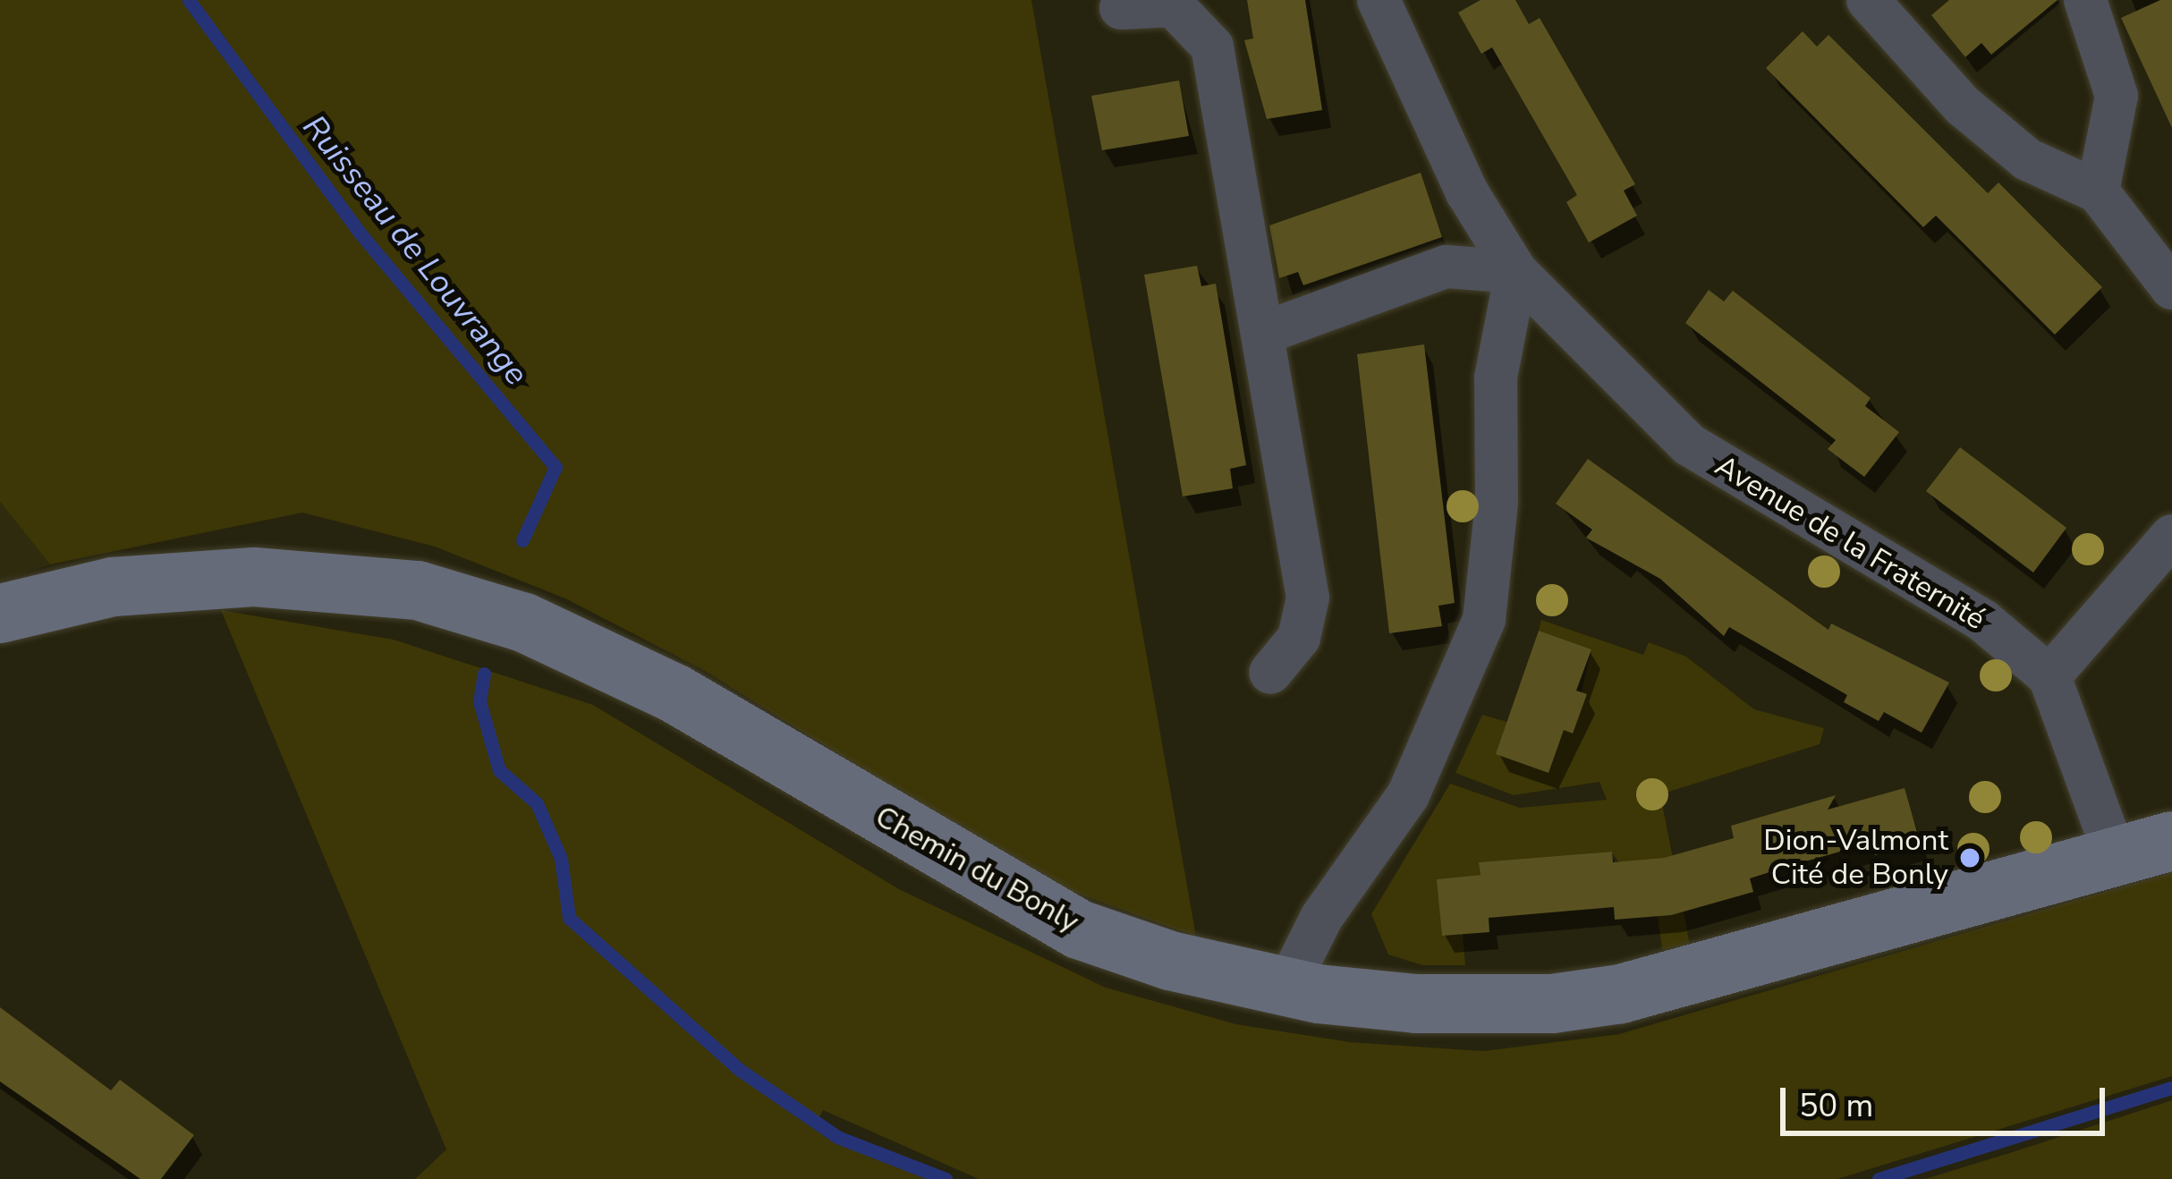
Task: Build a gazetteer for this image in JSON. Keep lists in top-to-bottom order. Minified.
{"streets":{"street":["Avenue de la Fraternité","Chemin du Bonly"]},"crossings":[["Avenue de la Fraternité","Chemin du Bonly"]],"water":["Ruisseau de Louvrange"],"places":["Dion-Valmont Cité de Bonly"],"scale_bar":"50 m"}
